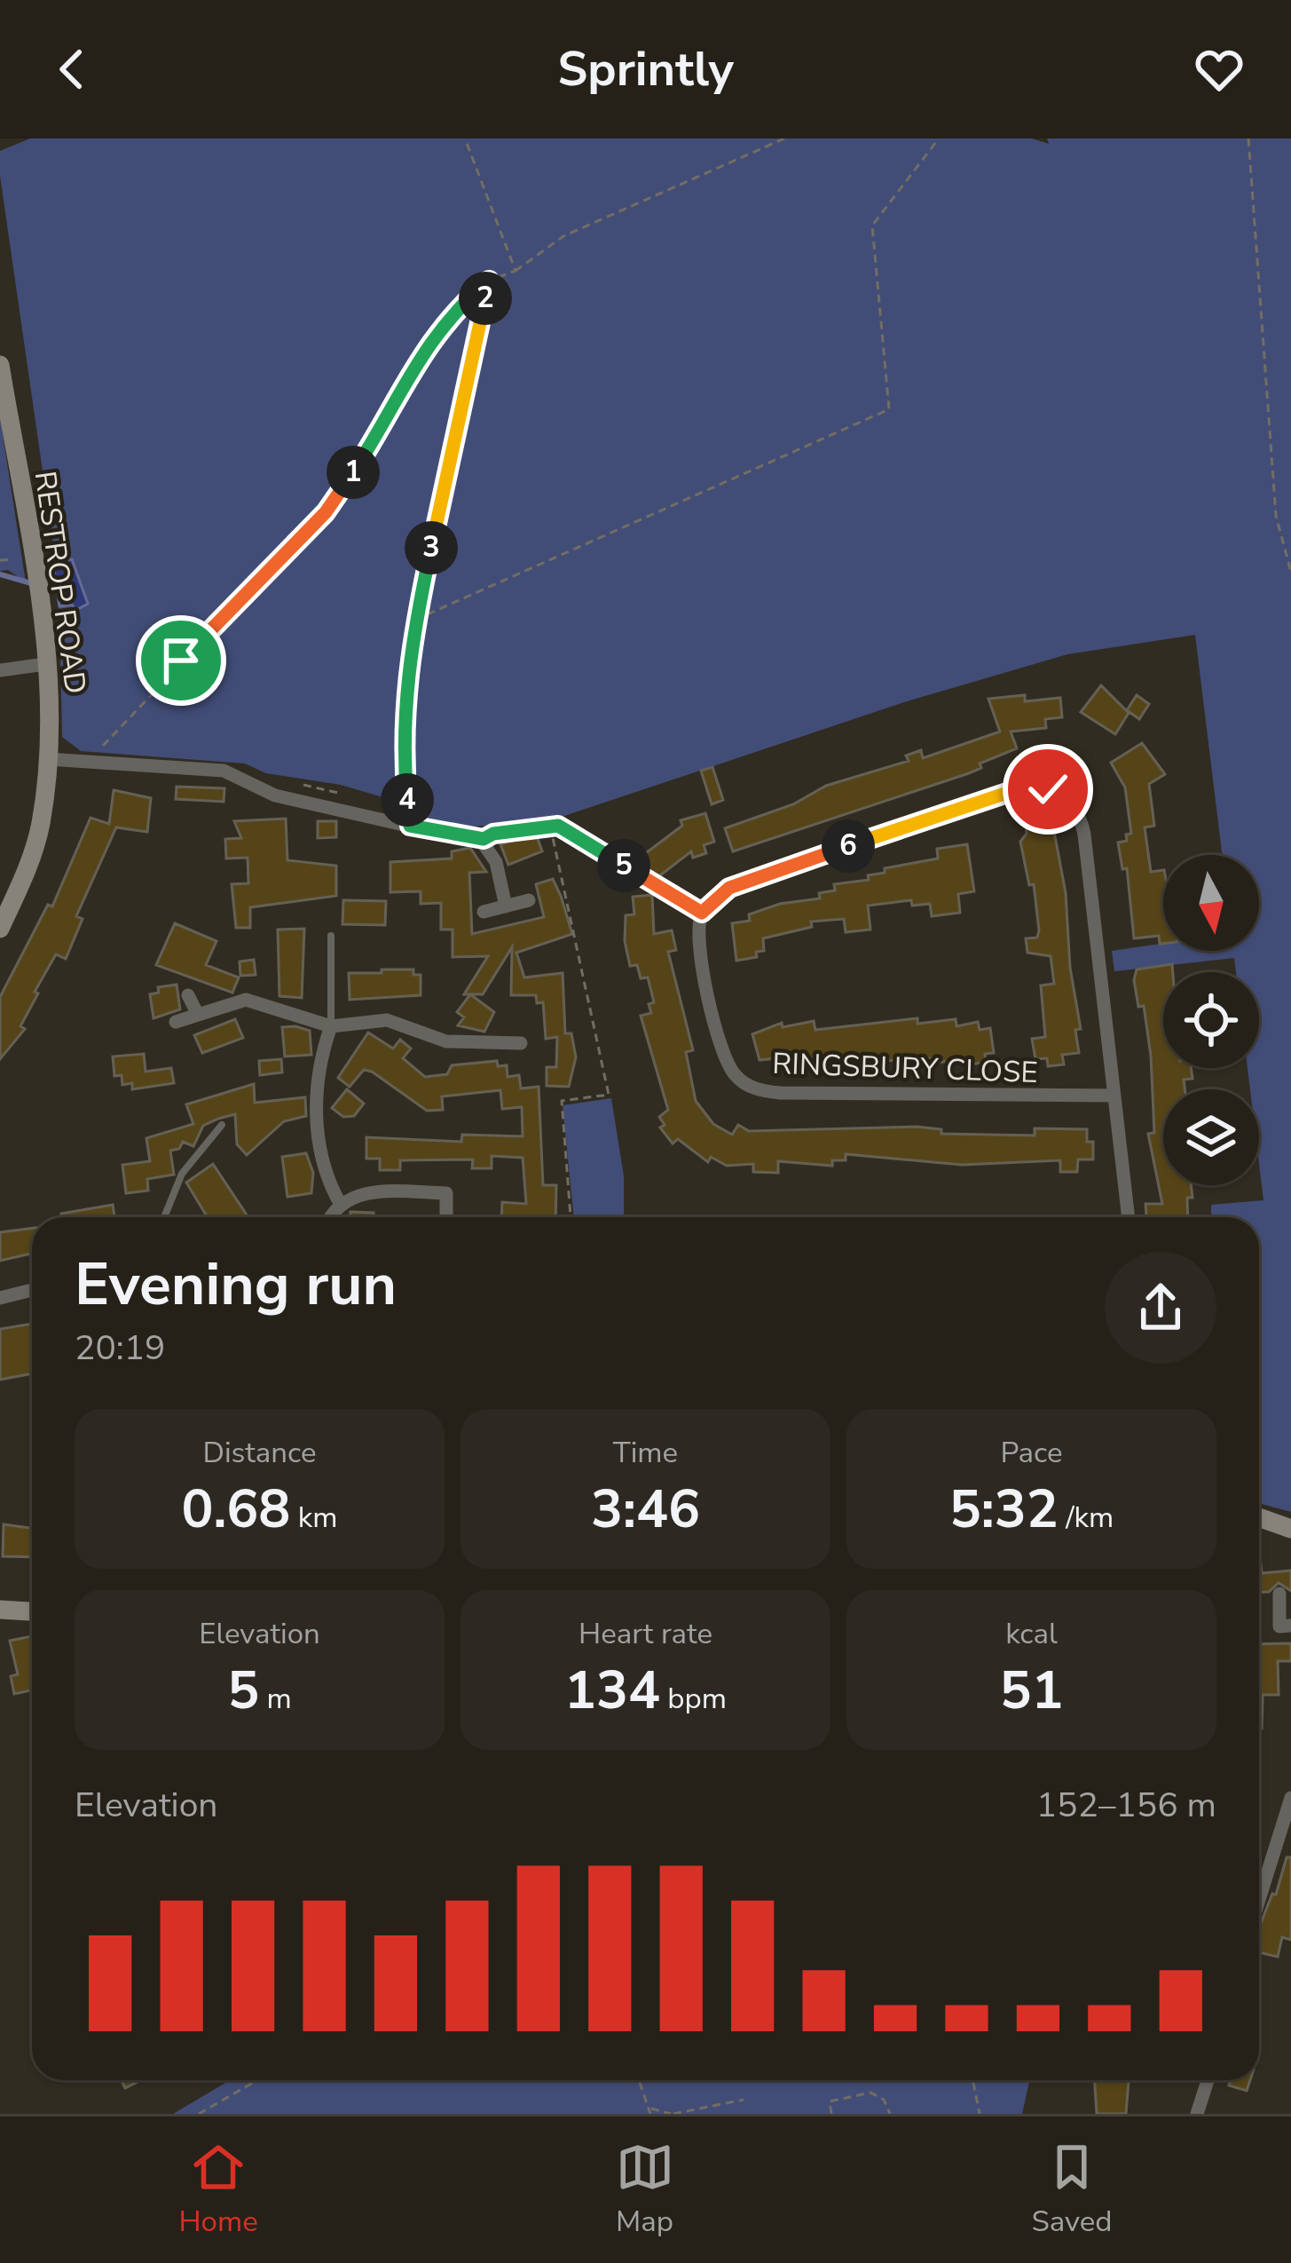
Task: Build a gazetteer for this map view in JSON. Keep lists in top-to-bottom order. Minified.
{"streets":{"street":["RESTROP ROAD","RINGSBURY CLOSE"]},"north":"bottom","page":{"header":"Sprintly","pins":["2","1","3","4","6","5"],"heading":["Evening run","20:19"],"stats":[["Distance","0.68 km"],["Time","3:46"],["Pace","5:32 /km"],["Elevation","5 m"],["Heart rate","134 bpm"],["kcal","51"]],"chart":["Elevation","152–156 m"],"tabs":["Home","Map","Saved"]}}
